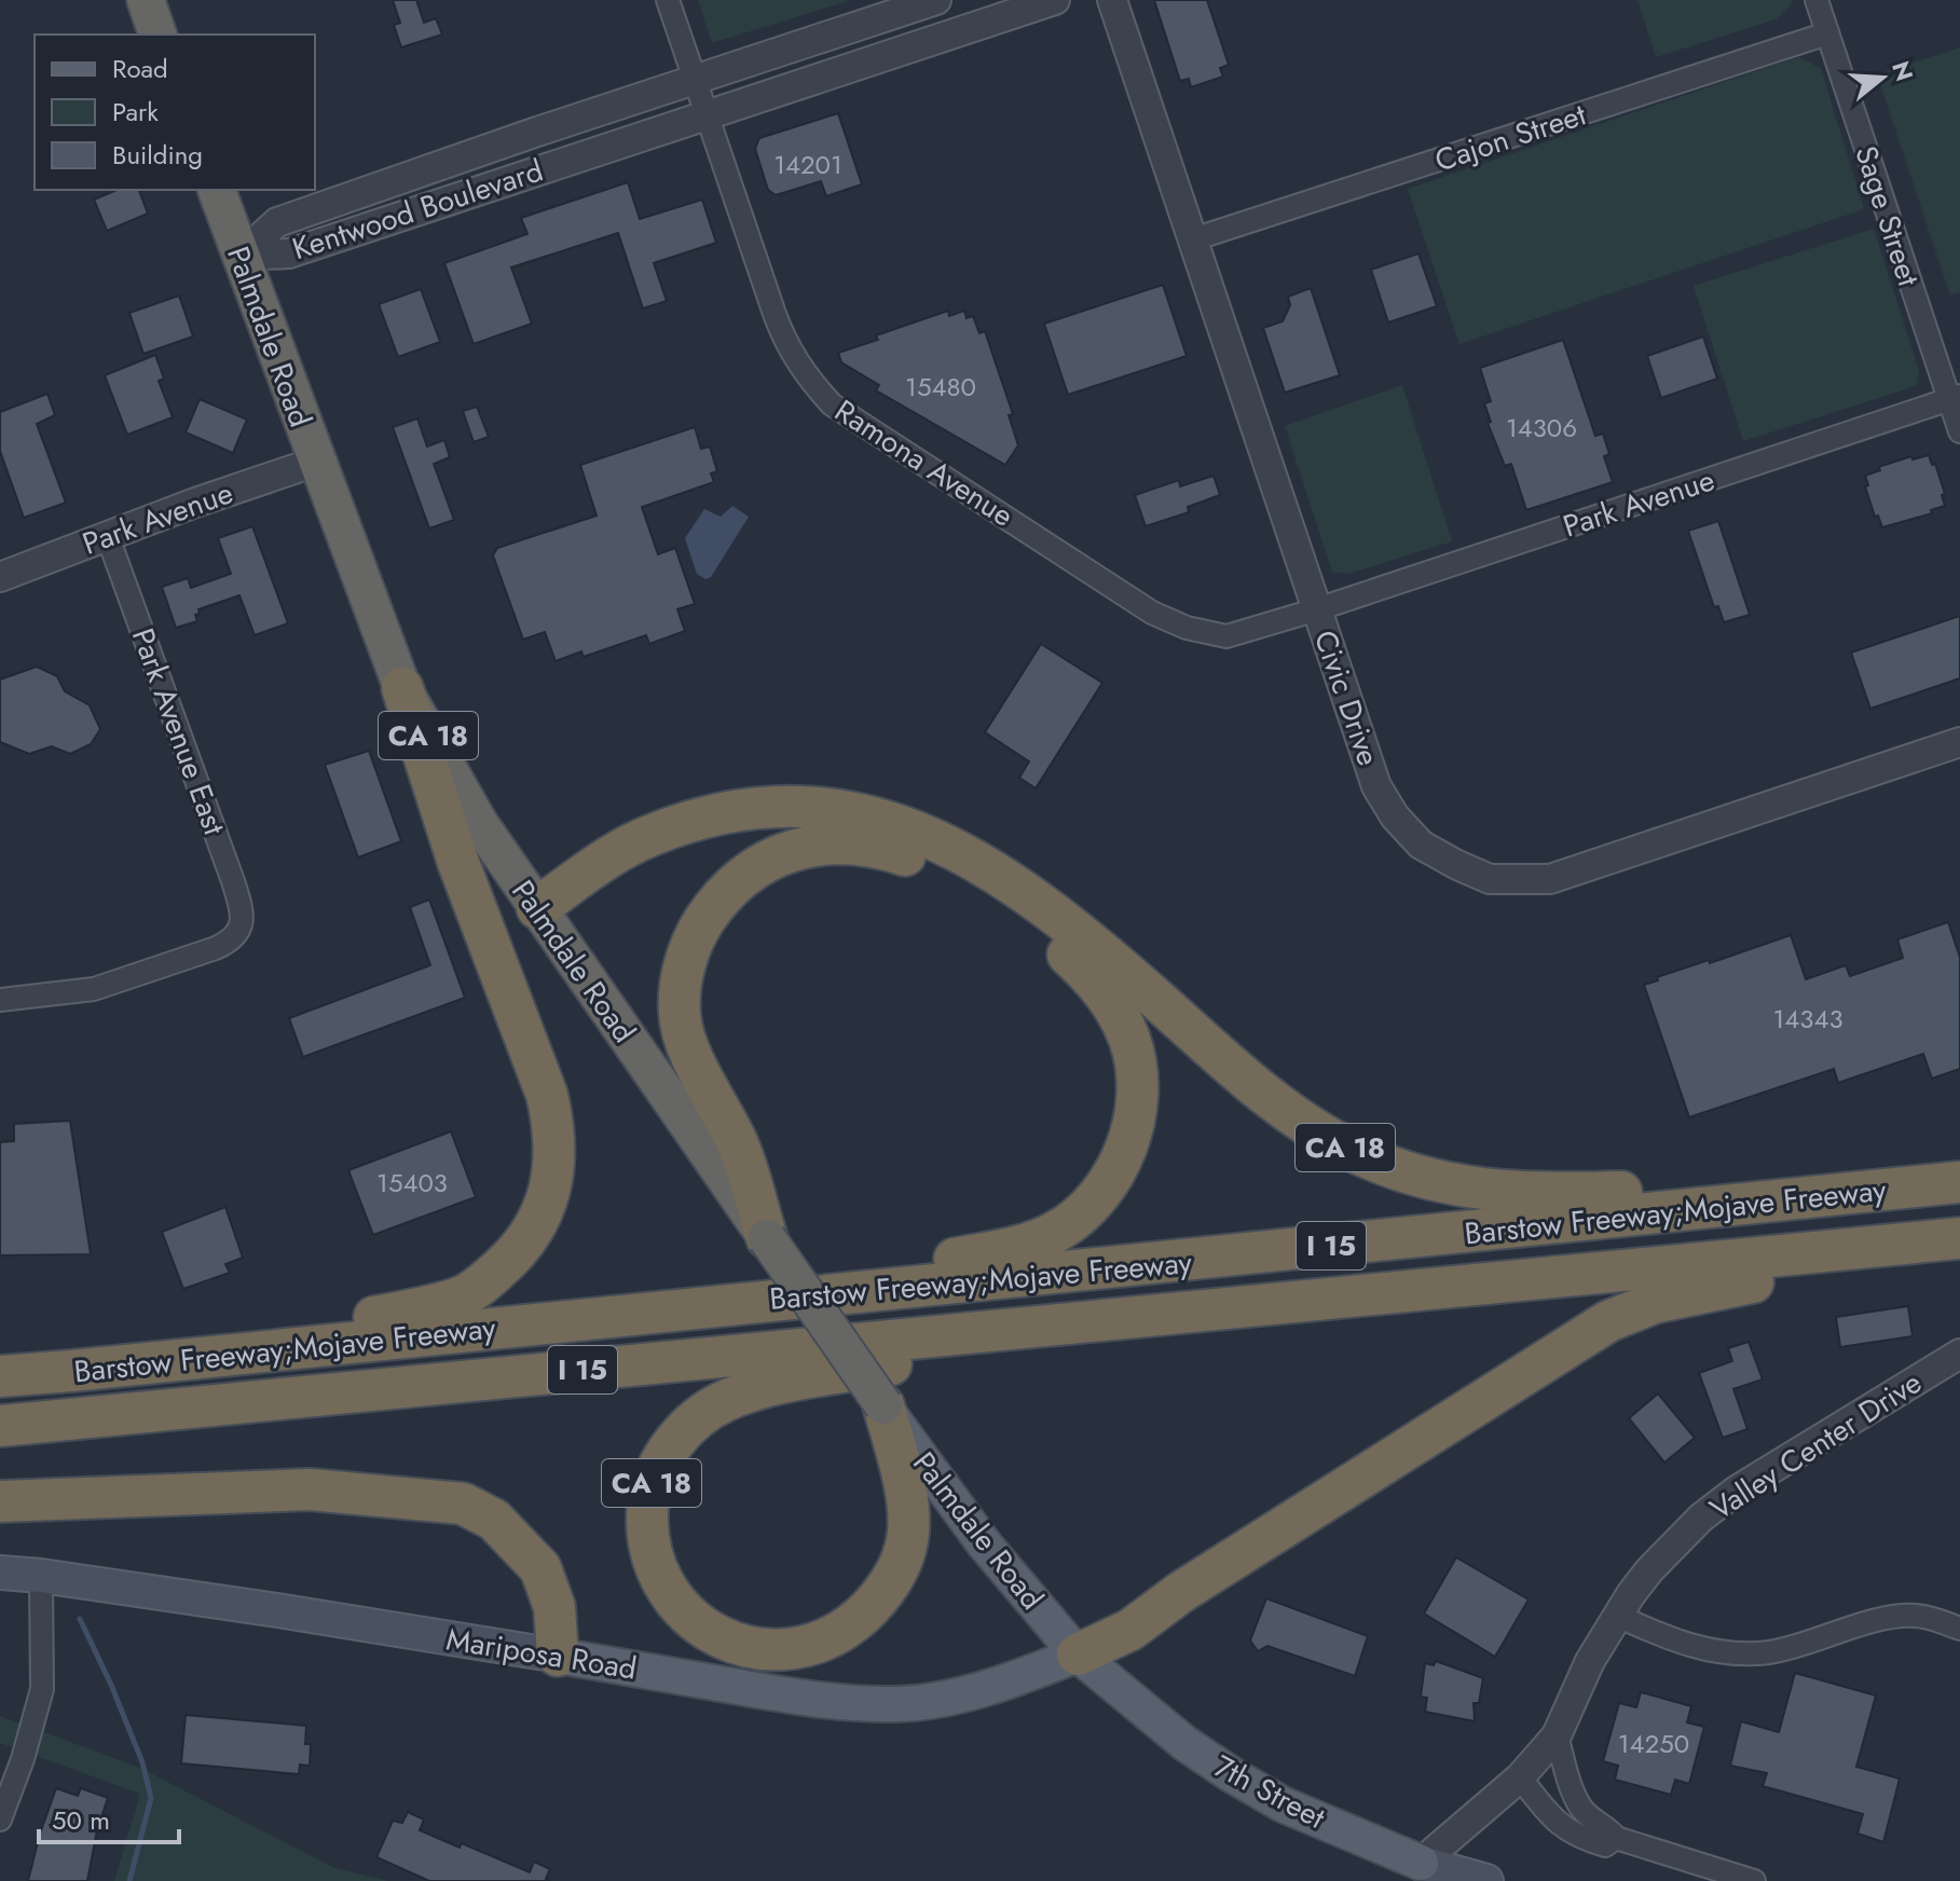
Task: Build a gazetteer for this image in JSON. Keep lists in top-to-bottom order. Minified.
{"streets":{"highway":["Palmdale Road","CA 18","Barstow Freeway;Mojave Freeway","I 15"],"main road":["Mariposa Road","7th Street"],"street":["Cajon Street","Kentwood Boulevard","Sage Street","Ramona Avenue","Park Avenue","Civic Drive","Park Avenue East","Valley Center Drive"]},"crossings":[["Cajon Street","Sage Street"],["Cajon Street","Civic Drive"],["Kentwood Boulevard","Palmdale Road"],["Kentwood Boulevard","Ramona Avenue"],["Sage Street","Park Avenue"],["Palmdale Road","Park Avenue"],["Palmdale Road","CA 18"],["Palmdale Road","Mariposa Road"],["Palmdale Road","7th Street"],["Ramona Avenue","Park Avenue"],["Ramona Avenue","Civic Drive"],["Park Avenue","Civic Drive"],["Park Avenue","Park Avenue East"],["CA 18","Barstow Freeway;Mojave Freeway"],["Valley Center Drive","7th Street"],["Mariposa Road","7th Street"]],"house_numbers":["14201","15480","14306","14343","15403","14250"],"legend":["Road","Park","Building"],"scale_bar":"50 m","north":"right"}
